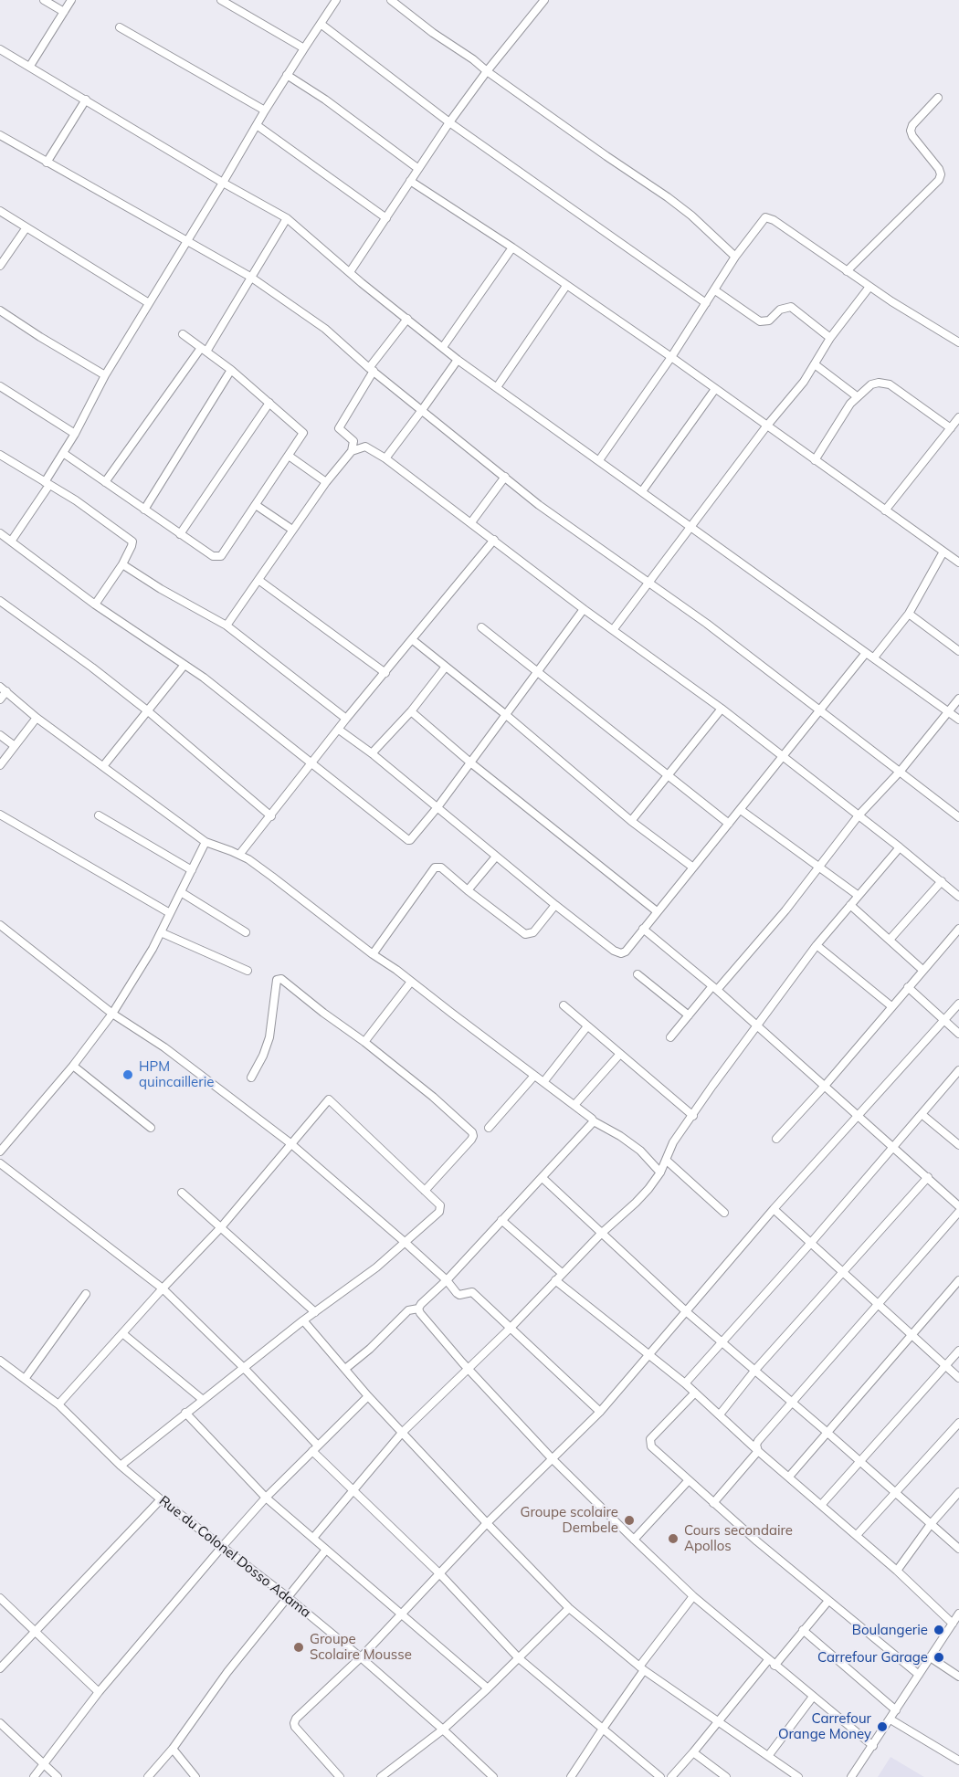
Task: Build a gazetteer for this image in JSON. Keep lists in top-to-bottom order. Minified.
{"streets":{"street":["Rue du Colonel Dosso Adama"]},"places":["HPM quincaillerie","Groupe scolaire Dembele","Cours secondaire Apollos","Boulangerie","Groupe Scolaire Mousse","Carrefour Garage","Carrefour Orange Money"]}
